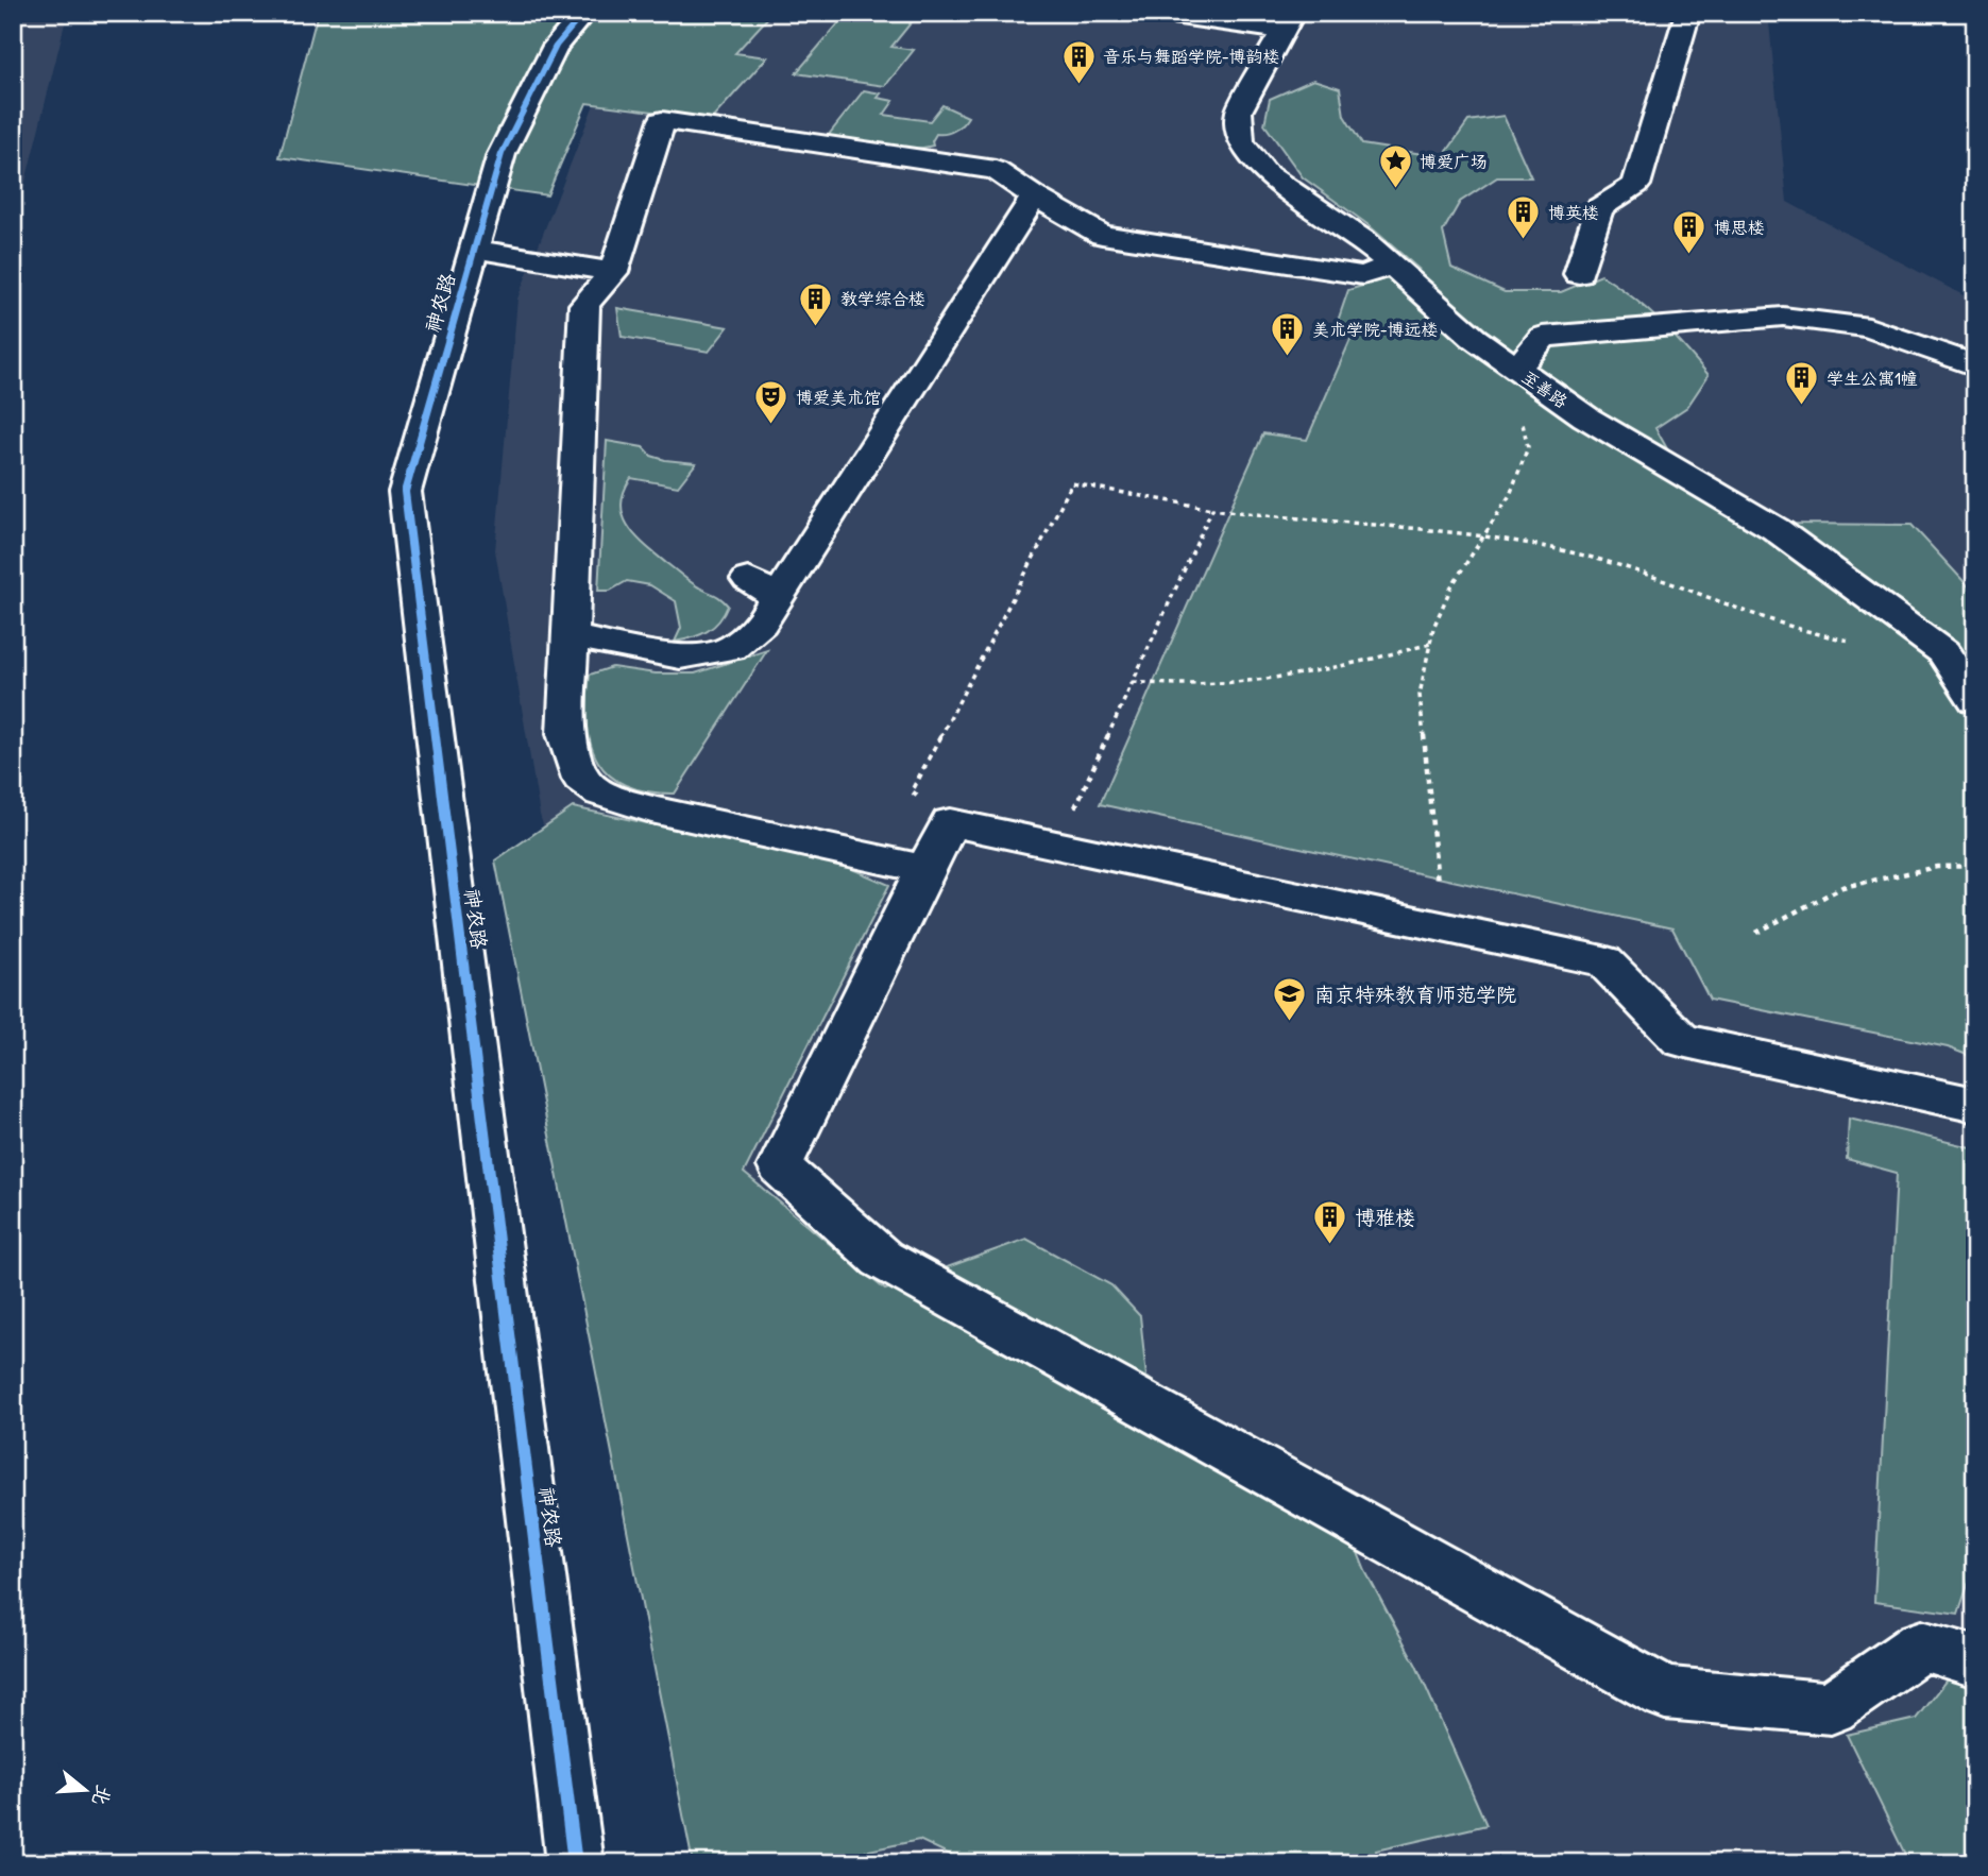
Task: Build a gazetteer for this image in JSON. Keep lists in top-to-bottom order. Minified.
{"streets":{"street":["神农路","至善路"]},"places":{"building":["音乐与舞蹈学院-博韵楼","博英楼","博思楼","教学综合楼","美术学院-博远楼","学生公寓1幢","博雅楼"],"place":["博爱广场"],"theatre":["博爱美术馆"],"school or university":["南京特殊教育师范学院"]},"north":"right"}
